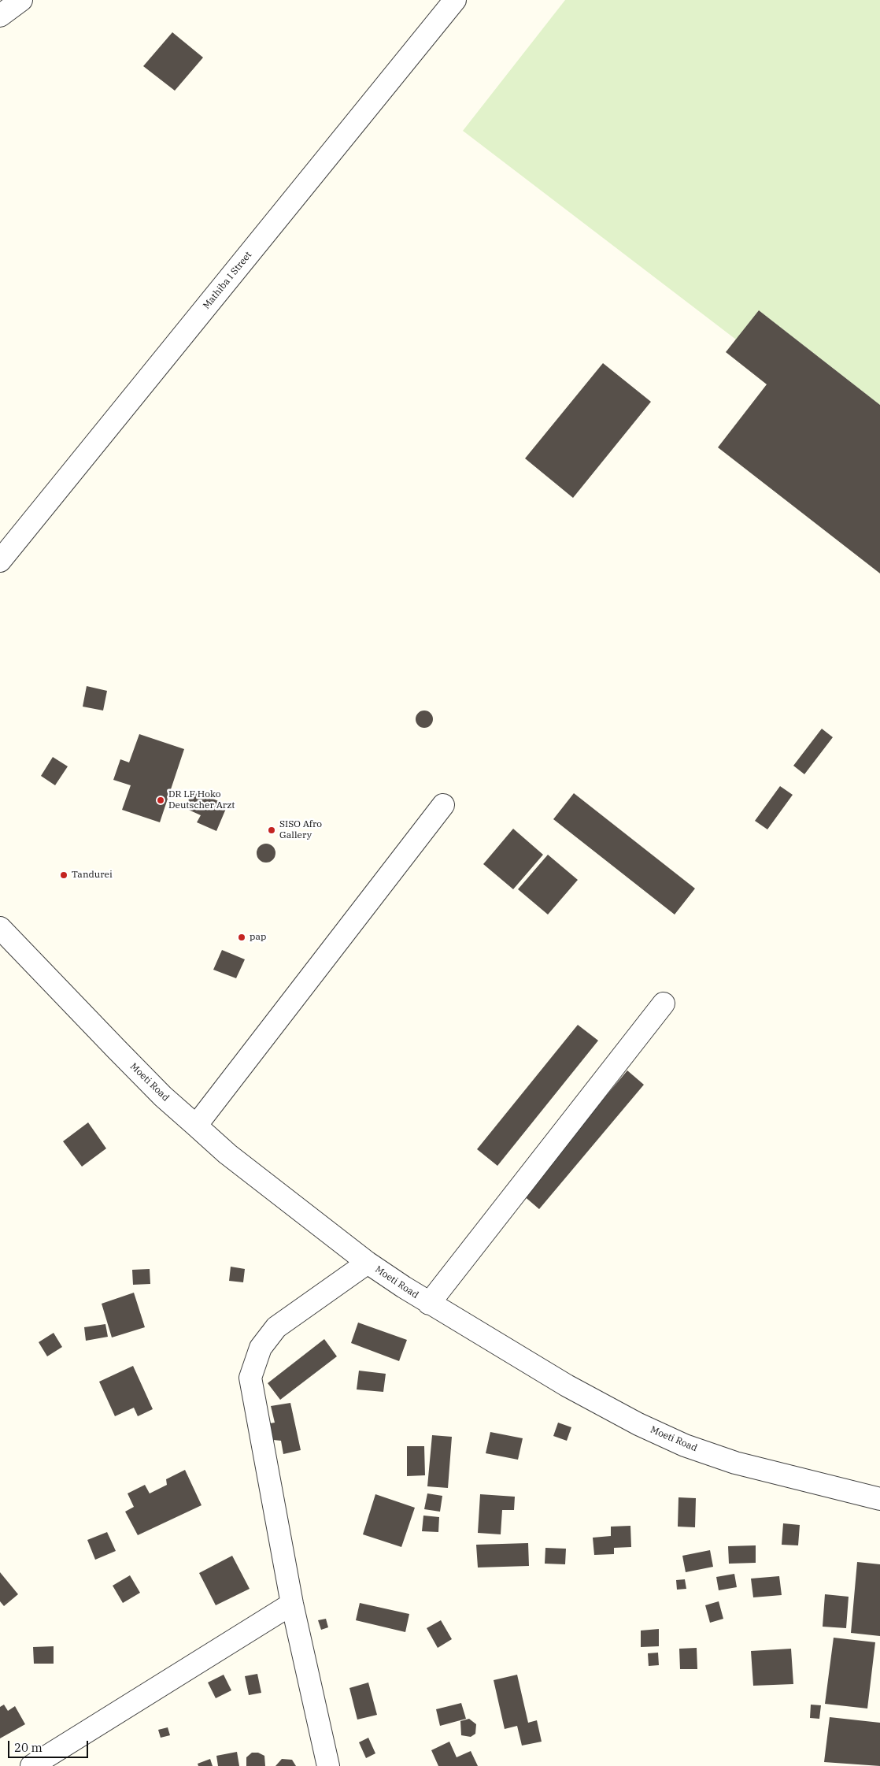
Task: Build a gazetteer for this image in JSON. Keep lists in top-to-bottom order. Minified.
{"streets":{"street":["Mathiba I Street","Moeti Road"]},"places":["DR LF Hoko Deutscher Arzt","SISO Afro Gallery","Tandurei","pap"],"scale_bar":"20 m"}
